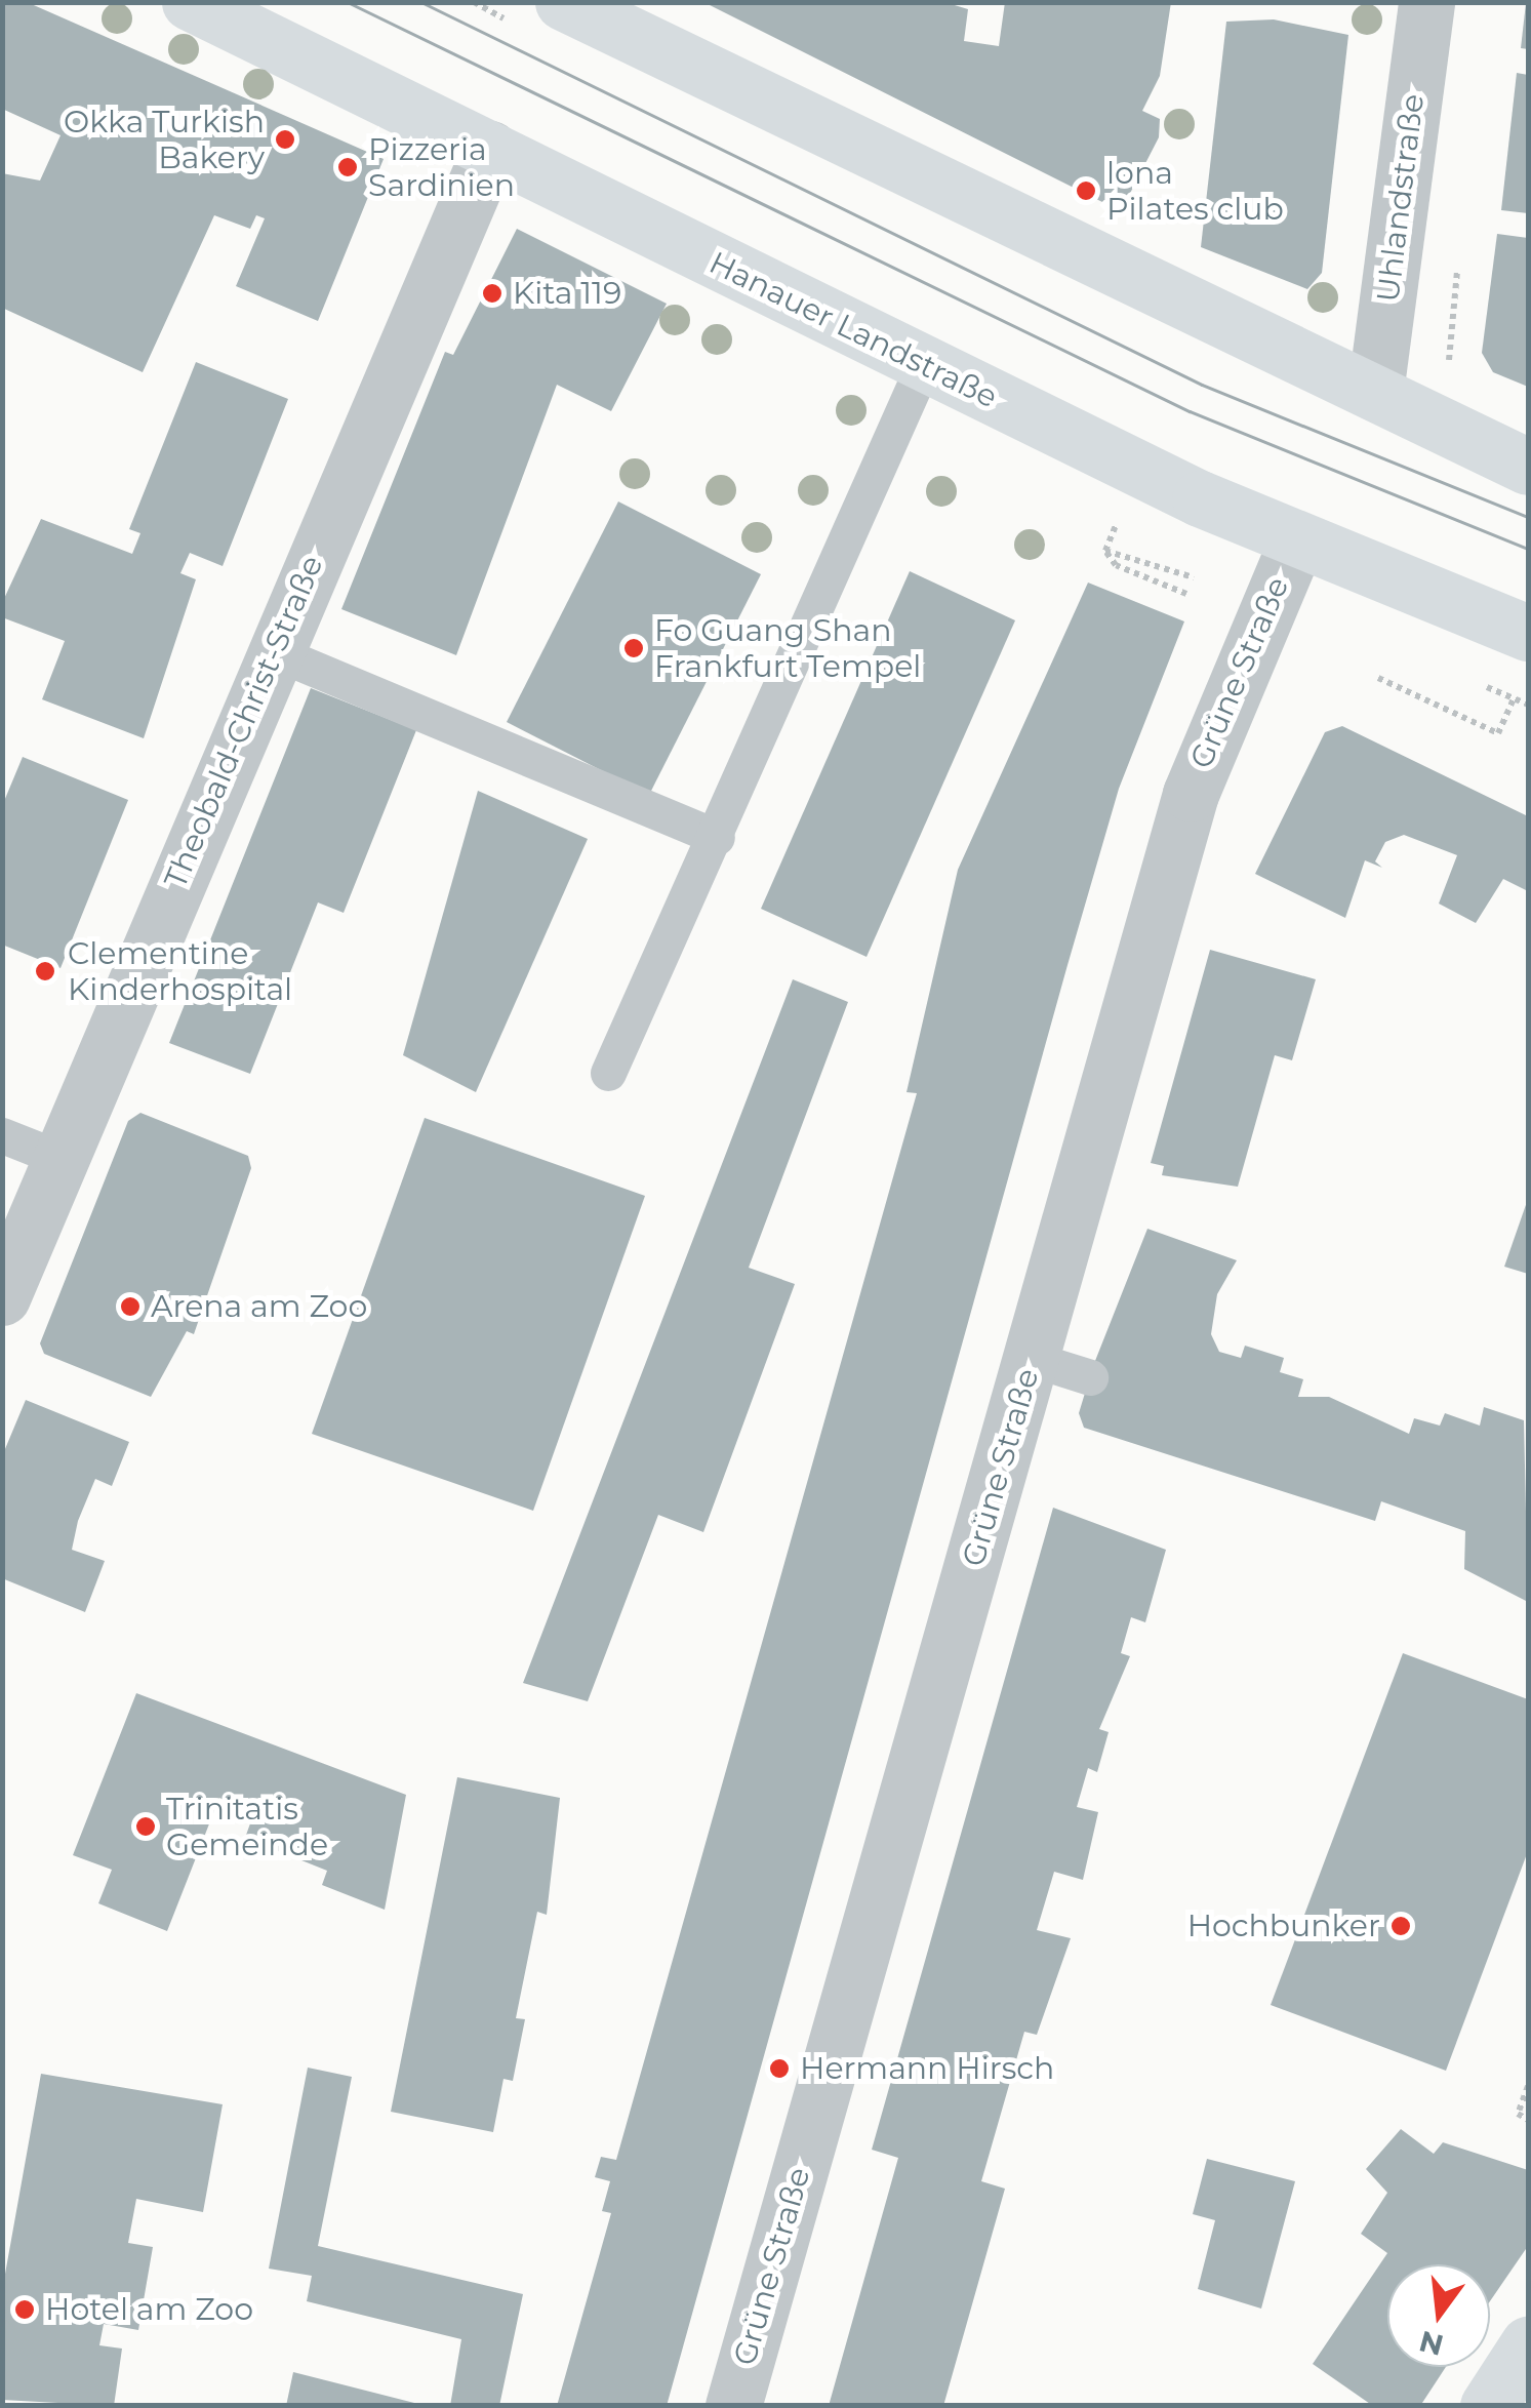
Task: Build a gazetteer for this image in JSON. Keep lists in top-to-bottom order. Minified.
{"streets":{"main road":["Hanauer Landstraße"],"street":["Uhlandstraße","Grüne Straße","Theobald-Christ-Straße"]},"crossings":[["Hanauer Landstraße","Grüne Straße"],["Hanauer Landstraße","Theobald-Christ-Straße"]],"places":["Okka Turkish Bakery","Pizzeria Sardinien","lona Pilates club","Kita 119","Fo Guang Shan Frankfurt Tempel","Clementine Kinderhospital","Arena am Zoo","Trinitatis Gemeinde","Hochbunker","Hermann Hirsch","Hotel am Zoo"],"north":"bottom"}
